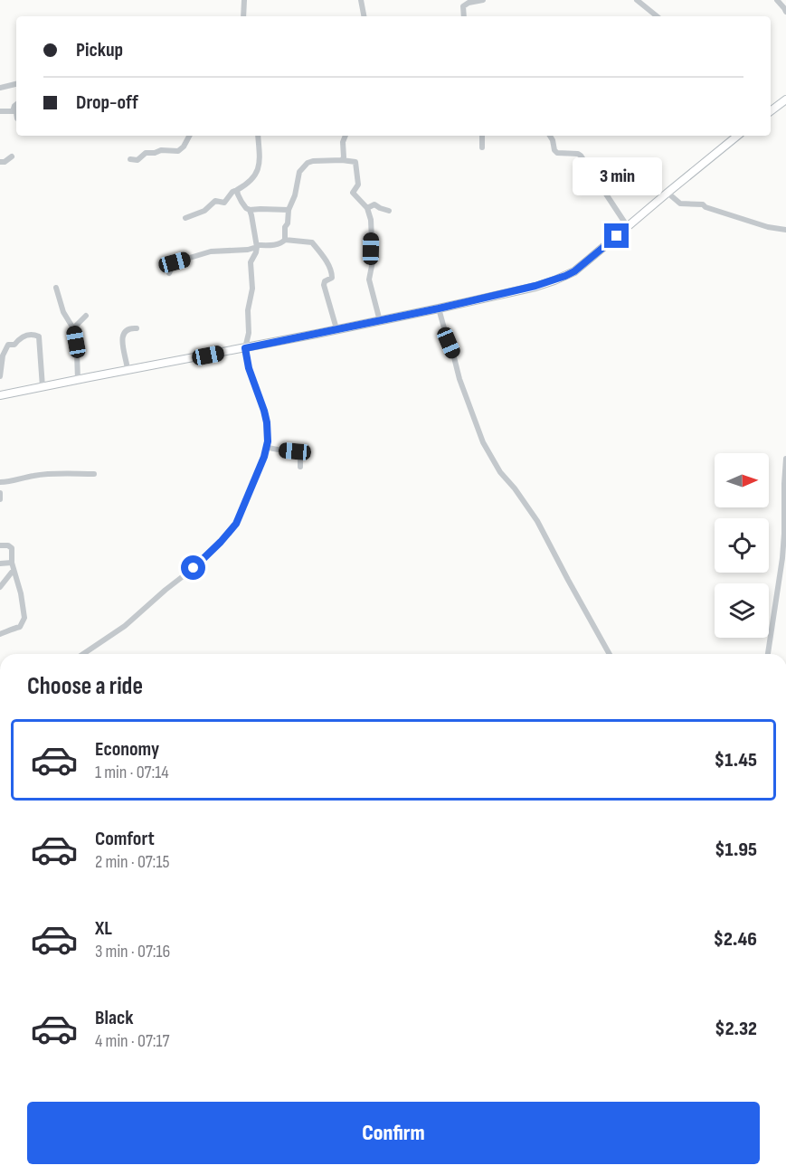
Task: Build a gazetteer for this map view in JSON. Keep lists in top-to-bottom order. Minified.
{"north":"right","page":{"banner":["Pickup","Drop-off"],"bubble":"3 min","heading":"Choose a ride","list":[{"name":"Economy","note":"1 min · 07:14","value":"$1.45"},{"name":"Comfort","note":"2 min · 07:15","value":"$1.95"},{"name":"XL","note":"3 min · 07:16","value":"$2.46"},{"name":"Black","note":"4 min · 07:17","value":"$2.32"}],"buttons":"Confirm"}}
